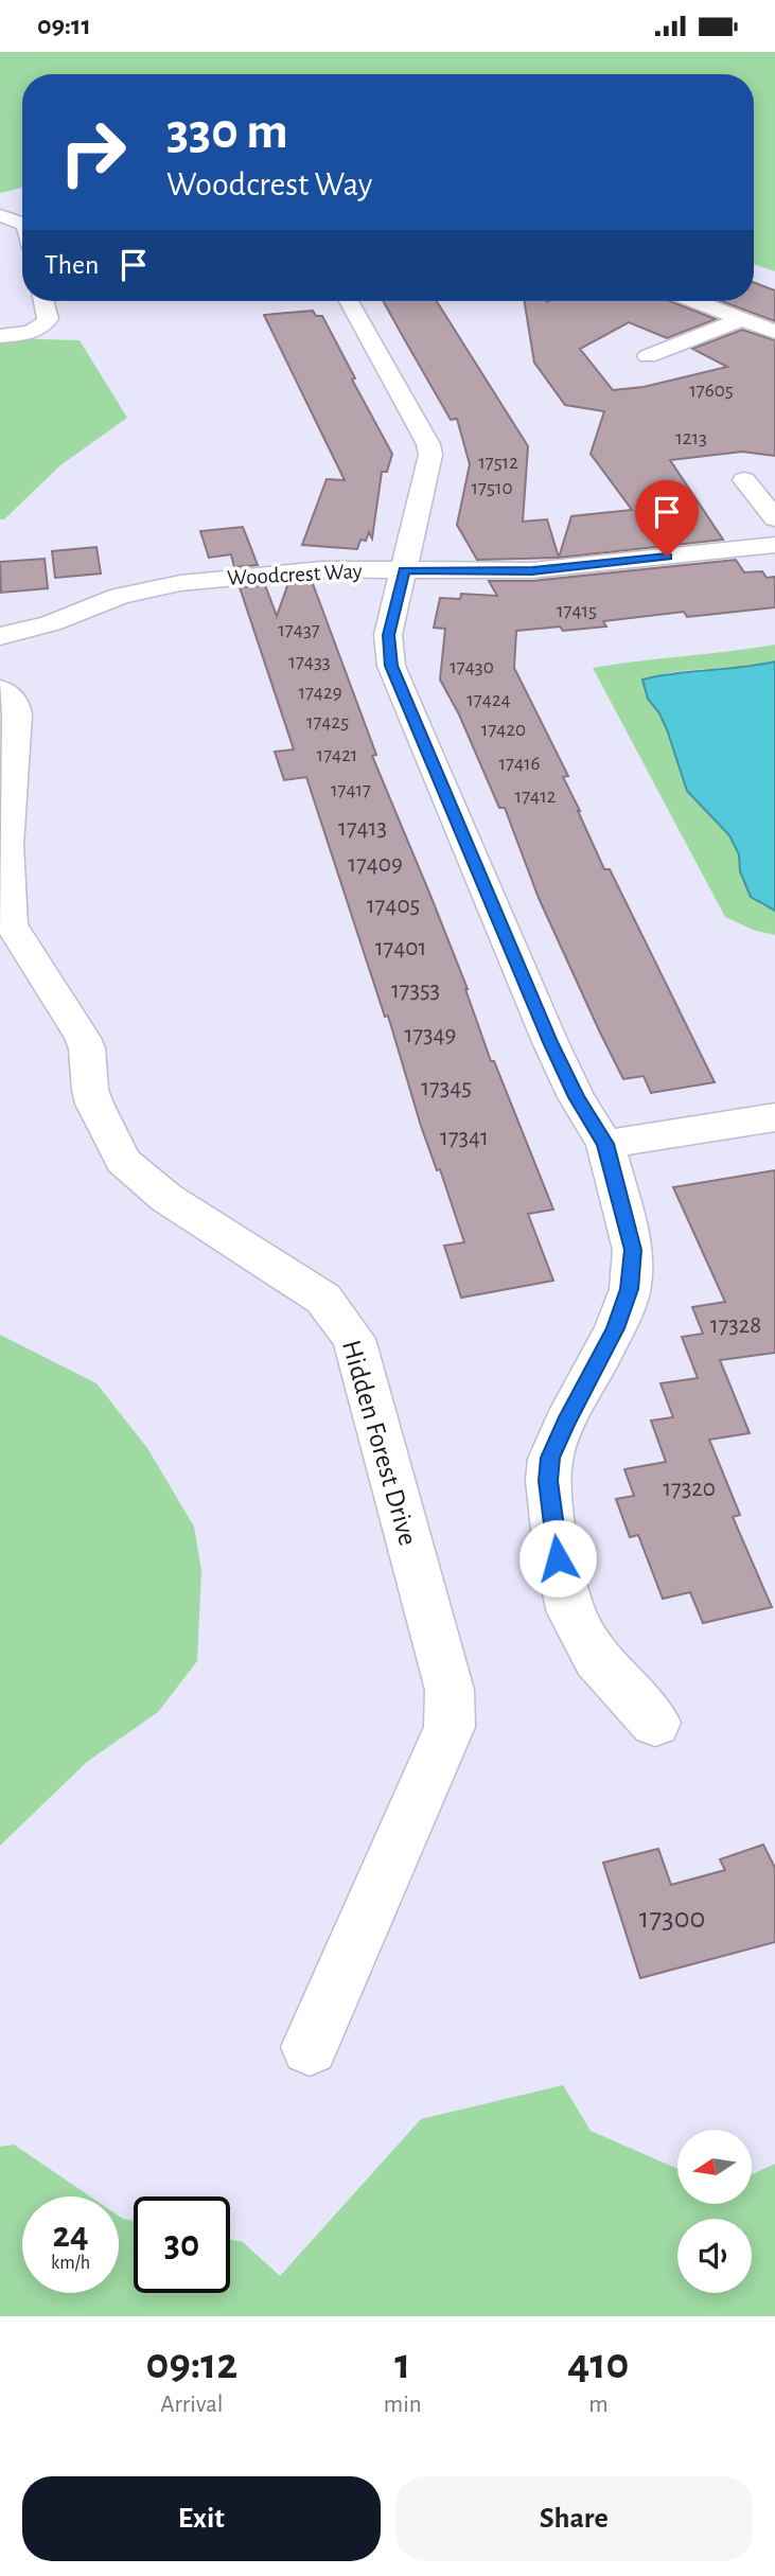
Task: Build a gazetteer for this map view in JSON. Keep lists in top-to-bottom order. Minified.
{"streets":{"street":["Woodcrest Way","Hidden Forest Drive"]},"house_numbers":["17605","1213","17512","17510","17415","17437","17433","17430","17429","17424","17425","17420","17421","17416","17417","17412","17413","17409","17405","17401","17353","17349","17345","17341","17328","17320","17300"],"north":"left","page":{"status":"09:11","turn":["330 m","Woodcrest Way"],"then":"Then","speed":"24 km/h","limit":"30","eta":["09:12","Arrival","1","min","410","m"],"buttons":["Exit","Share"]}}
